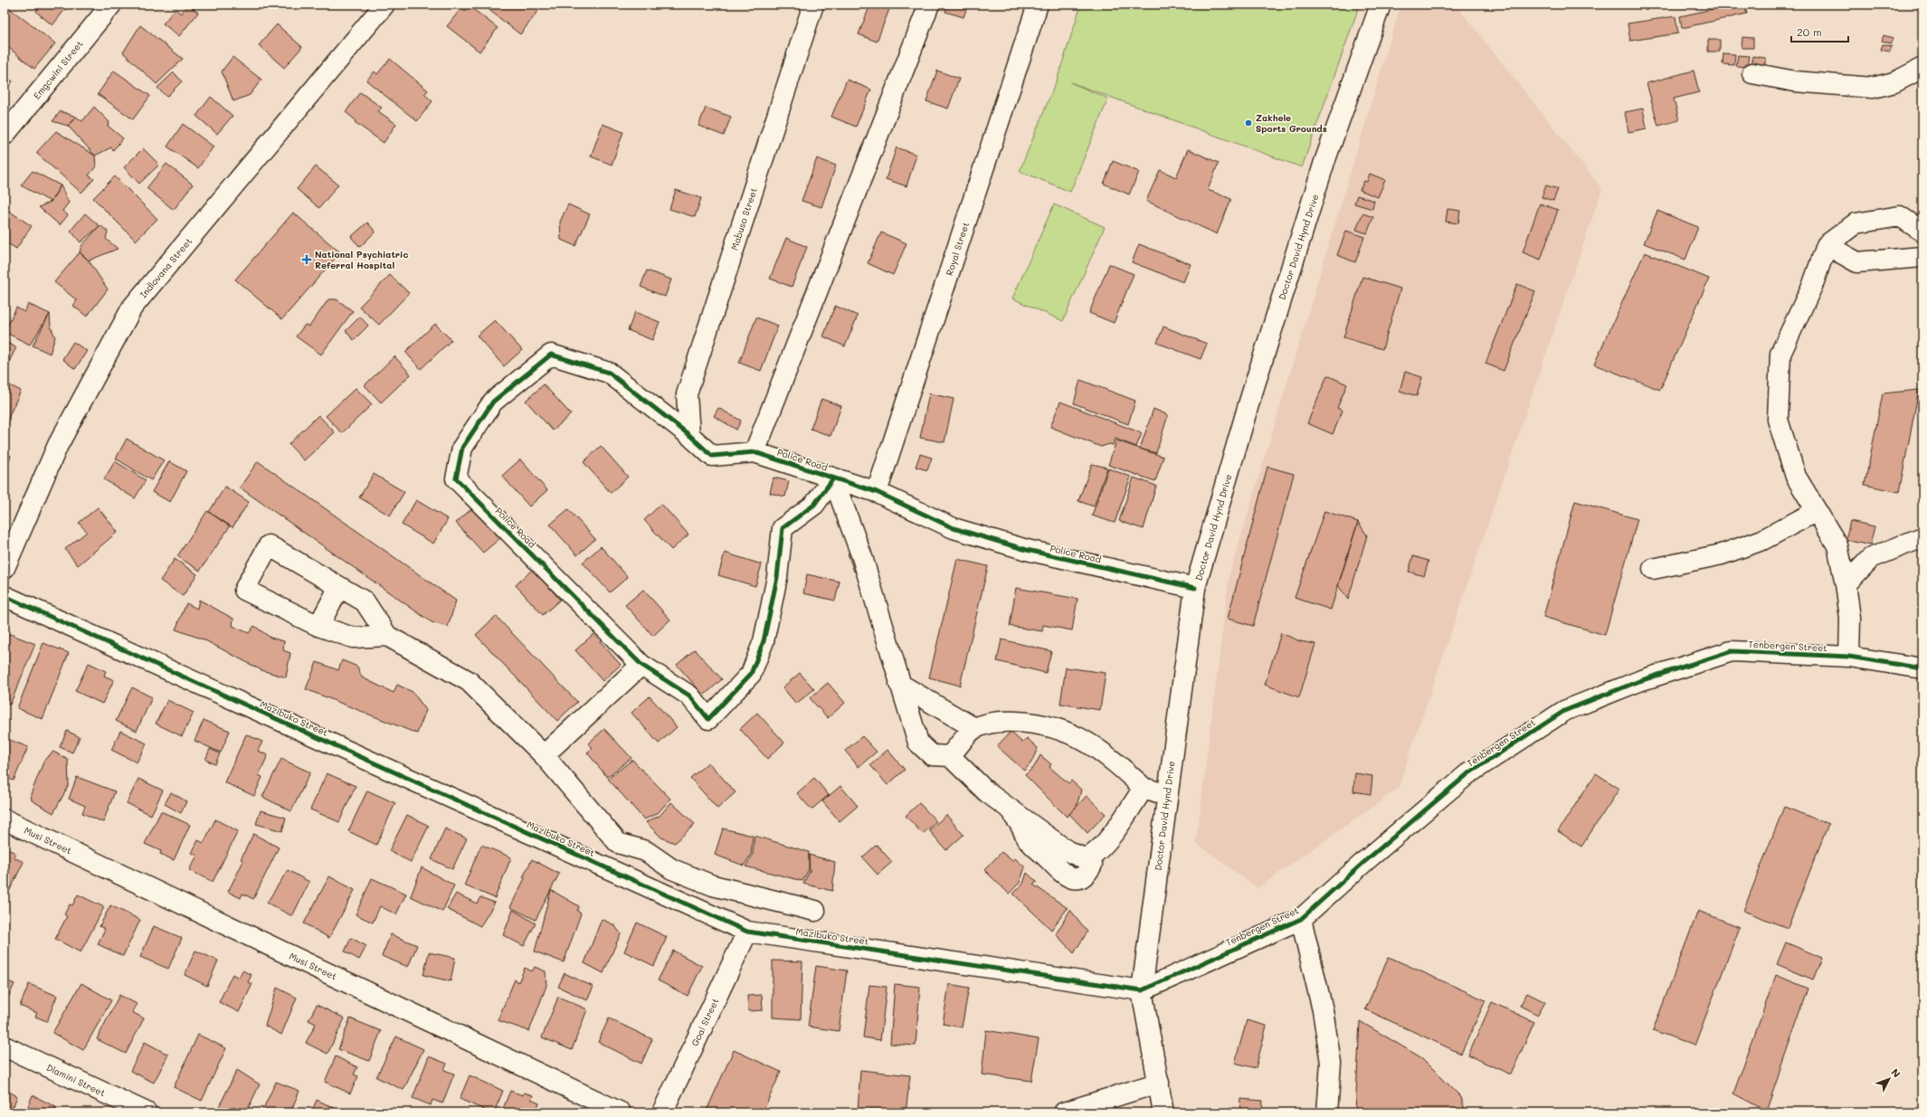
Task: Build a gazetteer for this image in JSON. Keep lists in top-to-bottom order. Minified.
{"streets":{"street":["Emgcwini Street","Mabuso Street","Doctor David Hynd Drive","Royal Street","Indlovana Street","Police Road","Tenbergen Street","Mazibuko Street","Musi Street","Goal Street","Dlamini Street"]},"crossings":[["Mabuso Street","Police Road"],["Doctor David Hynd Drive","Police Road"],["Doctor David Hynd Drive","Tenbergen Street"],["Doctor David Hynd Drive","Mazibuko Street"],["Royal Street","Police Road"],["Tenbergen Street","Mazibuko Street"],["Mazibuko Street","Goal Street"]],"places":{"other":["Zakhele Sports Grounds"],"health":["National Psychiatric Referral Hospital"]},"scale_bar":"20 m","north":"top right"}
